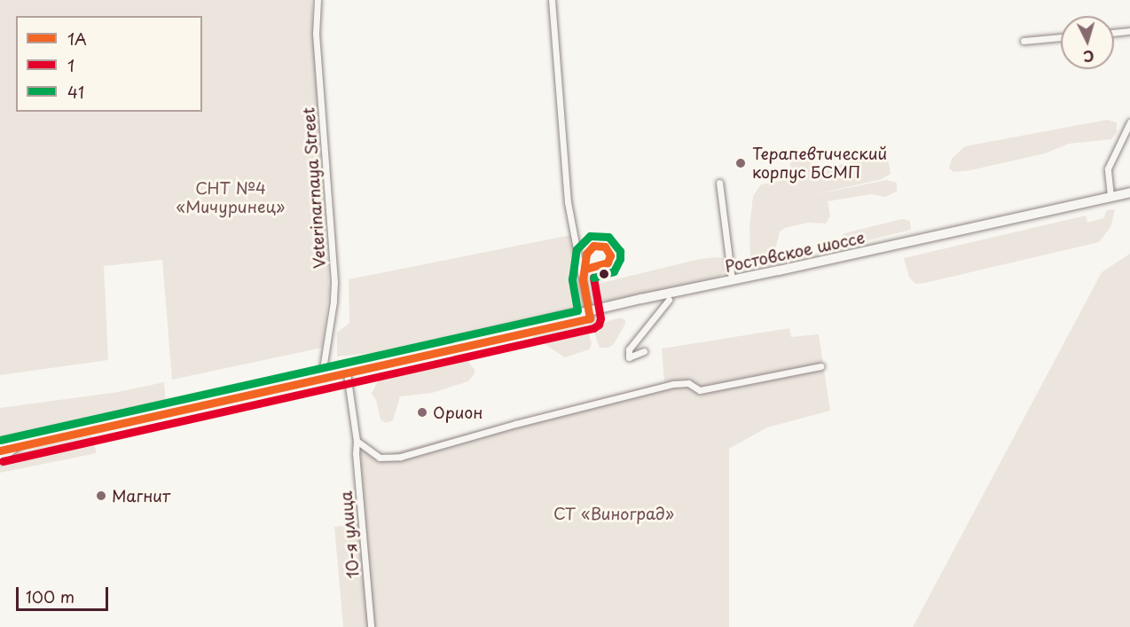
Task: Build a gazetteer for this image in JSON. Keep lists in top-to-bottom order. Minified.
{"streets":{"main road":["Ростовское шоссе"],"street":["Veterinarnaya Street","10-я улица"]},"parks":["СНТ №4 «Мичуринец»","СТ «Виноград»"],"places":["Терапевтический корпус БСМП","Орион","Магнит"],"lines":["transit line 41","transit line 1А","transit line 1"],"legend":["1А","1","41"],"scale_bar":"100 m","north":"bottom"}
